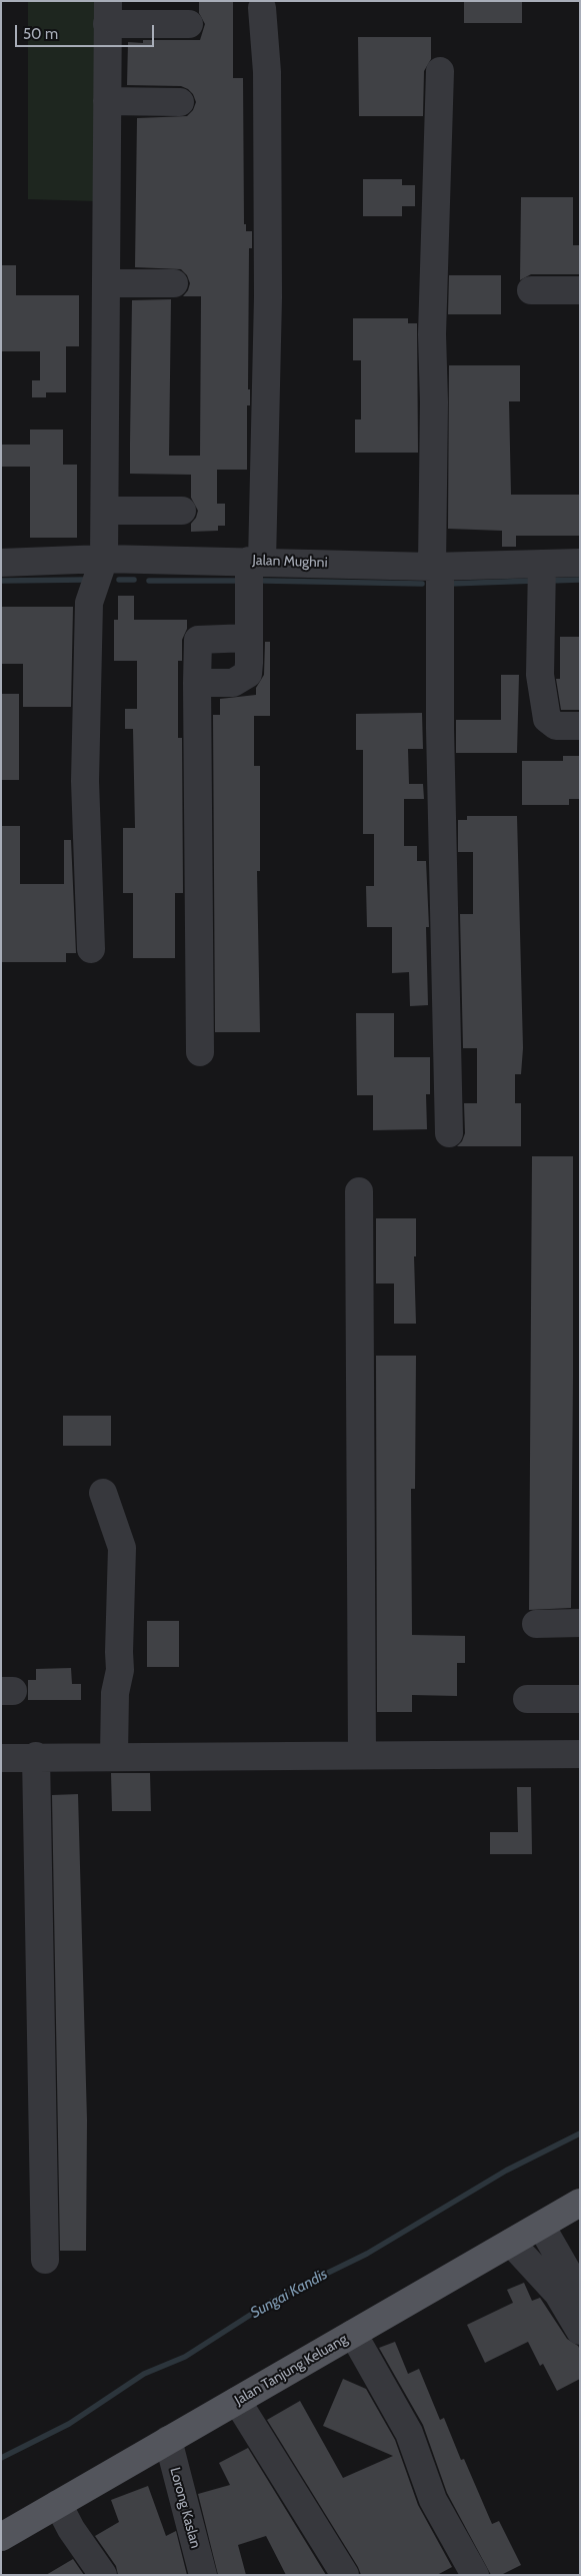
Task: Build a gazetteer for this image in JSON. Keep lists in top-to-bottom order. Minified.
{"streets":{"main road":["Jalan Tanjung Keluang"],"street":["Jalan Mughni","Lorong Kaslan"]},"crossings":[["Jalan Tanjung Keluang","Lorong Kaslan"]],"water":["Sungai Kandis"],"scale_bar":"50 m"}
